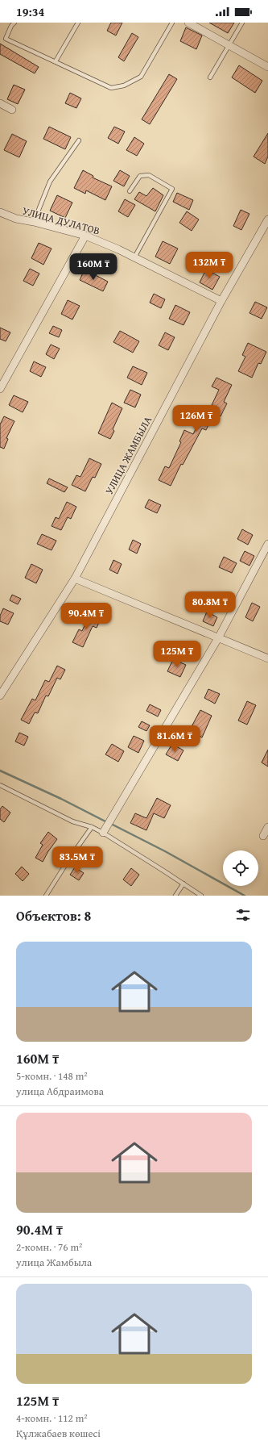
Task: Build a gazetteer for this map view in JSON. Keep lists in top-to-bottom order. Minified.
{"streets":{"street":["УЛИЦА ДУЛАТОВ","УЛИЦА ЖАМБЫЛА"]},"crossings":[["УЛИЦА ДУЛАТОВ","УЛИЦА ЖАМБЫЛА"]],"page":{"status":"19:34","price":["132M ₸","160M ₸","126M ₸","80.8M ₸","90.4M ₸","125M ₸","81.6M ₸","83.5M ₸"],"heading":"Объектов: 8","list":[{"name":"160M ₸","note":"5-комн. · 148 m² · улица Абдраимова"},{"name":"90.4M ₸","note":"2-комн. · 76 m² · улица Жамбыла"},{"name":"125M ₸","note":"4-комн. · 112 m² · Құлжабаев көшесі"}]}}
